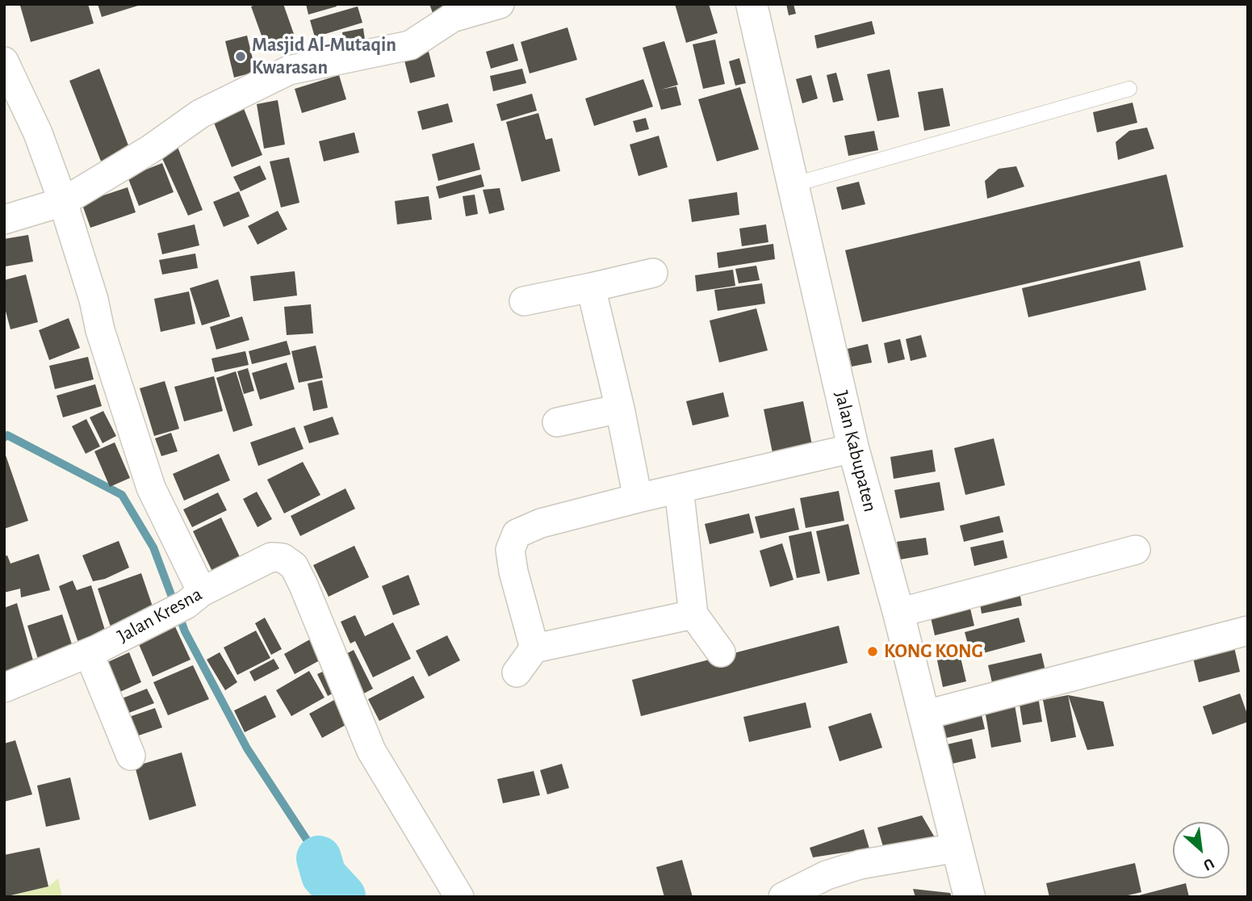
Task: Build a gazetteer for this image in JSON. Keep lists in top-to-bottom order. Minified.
{"streets":{"main road":["Jalan Kabupaten"],"street":["Jalan Kresna"]},"places":["Masjid Al-Mutaqin Kwarasan","KONG KONG"],"north":"bottom right"}
